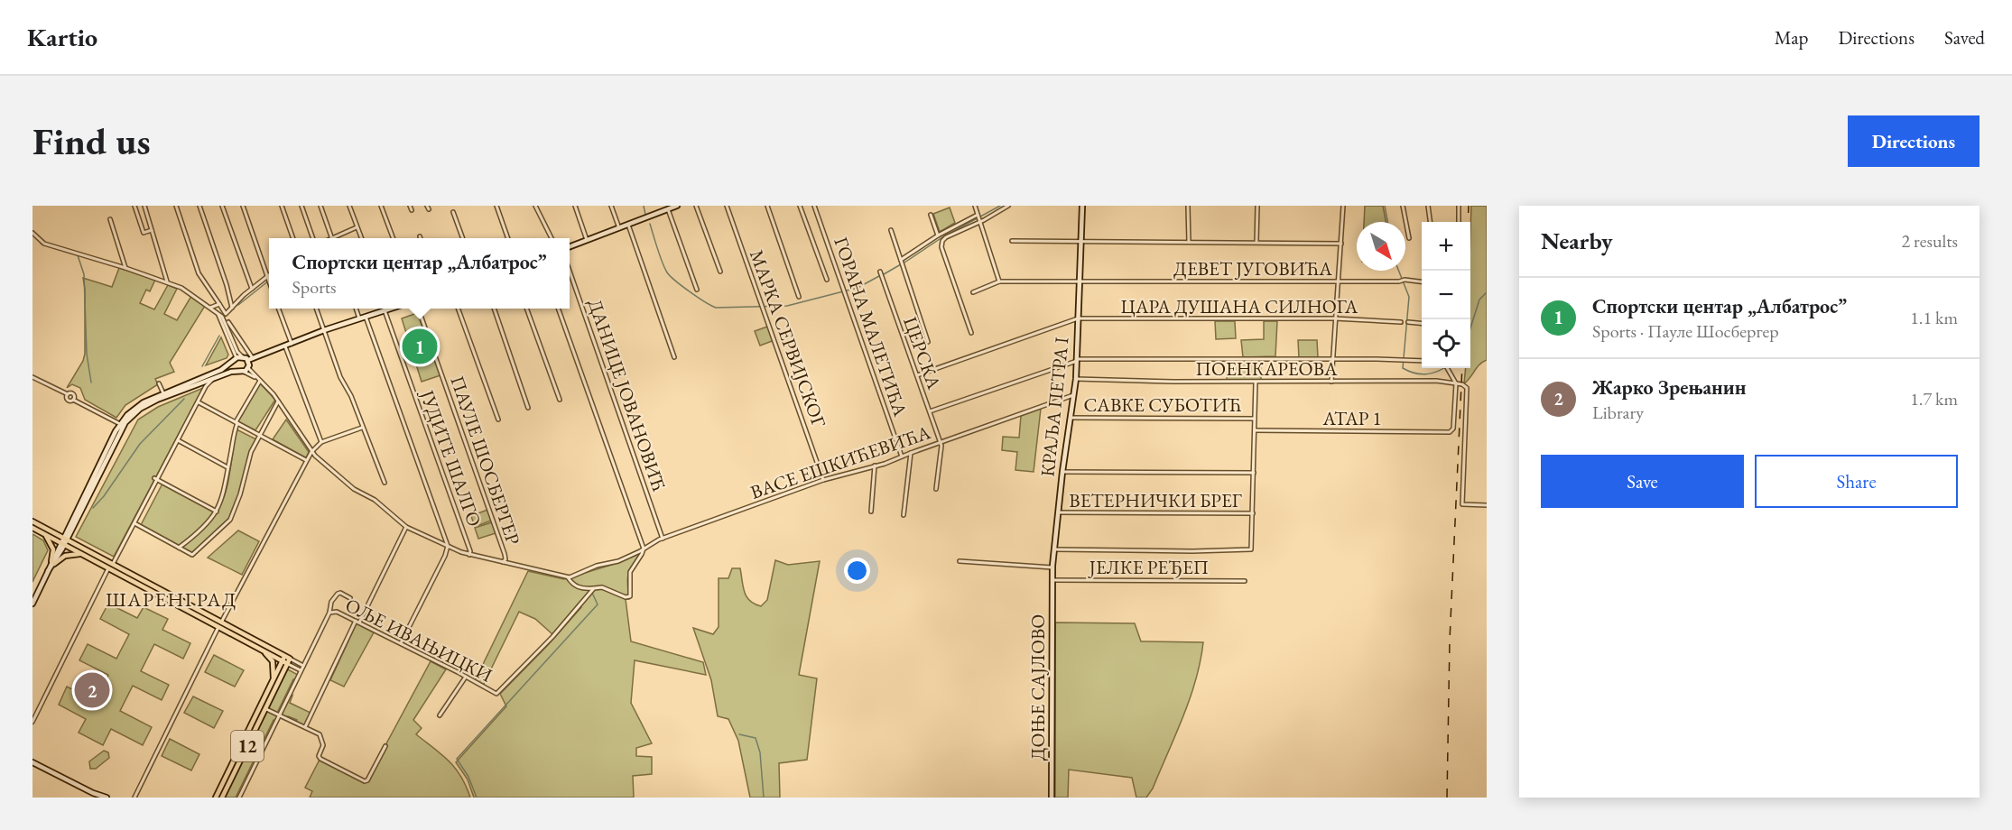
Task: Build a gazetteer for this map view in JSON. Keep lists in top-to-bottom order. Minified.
{"streets":{"main road":["12"],"street":["ДЕВЕТ ЈУГОВИЋА","ЦАРА ДУШАНА СИЛНОГА","ГОРАНА МАЛЕТИЋА","МАРКА СЕРВИЈСКОГ","ЦЕРСКА","ПОЕНКАРЕОВА","ДАНИЦЕ ЈОВАНОВИЋ","САВКЕ СУБОТИЋ","КРАЉА ПЕТРА I","АТАР 1","ЈУДИТЕ ШАЛГО","ПАУЛЕ ШОСБЕРГЕР","ВАСЕ ЕШКИЋЕВИЋА","ВЕТЕРНИЧКИ БРЕГ","ЈЕЛКЕ РЕЂЕП","ОЉЕ ИВАЊИЦКИ","ДОЊЕ САЈЛОВО"]},"crossings":[["ДЕВЕТ ЈУГОВИЋА","КРАЉА ПЕТРА I"],["ЦАРА ДУШАНА СИЛНОГА","ЦЕРСКА"],["ЦАРА ДУШАНА СИЛНОГА","КРАЉА ПЕТРА I"],["ГОРАНА МАЛЕТИЋА","ВАСЕ ЕШКИЋЕВИЋА"],["МАРКА СЕРВИЈСКОГ","ВАСЕ ЕШКИЋЕВИЋА"],["ЦЕРСКА","ВАСЕ ЕШКИЋЕВИЋА"],["ПОЕНКАРЕОВА","КРАЉА ПЕТРА I"],["ПОЕНКАРЕОВА","АТАР 1"],["ДАНИЦЕ ЈОВАНОВИЋ","ВАСЕ ЕШКИЋЕВИЋА"],["САВКЕ СУБОТИЋ","КРАЉА ПЕТРА I"],["КРАЉА ПЕТРА I","ВАСЕ ЕШКИЋЕВИЋА"],["КРАЉА ПЕТРА I","ВЕТЕРНИЧКИ БРЕГ"],["КРАЉА ПЕТРА I","ЈЕЛКЕ РЕЂЕП"],["КРАЉА ПЕТРА I","ДОЊЕ САЈЛОВО"],["ЈЕЛКЕ РЕЂЕП","ДОЊЕ САЈЛОВО"]],"districts":["ШАРЕНГРАД"],"north":"bottom right","page":{"header":"Kartio","nav":["Map","Directions","Saved"],"buttons":["Directions",["Save","Share"]],"title":"Find us","heading":["Nearby","2 results"],"map_buttons":["+","−"],"popup":["Спортски центар „Албатрос”","Sports"],"list":[{"mark":"1","name":"Спортски центар „Албатрос”","note":"Sports · Пауле Шосбергер","value":"1.1 km"},{"mark":"2","name":"Жарко Зрењанин","note":"Library","value":"1.7 km"}],"pins":["1","2"]}}
